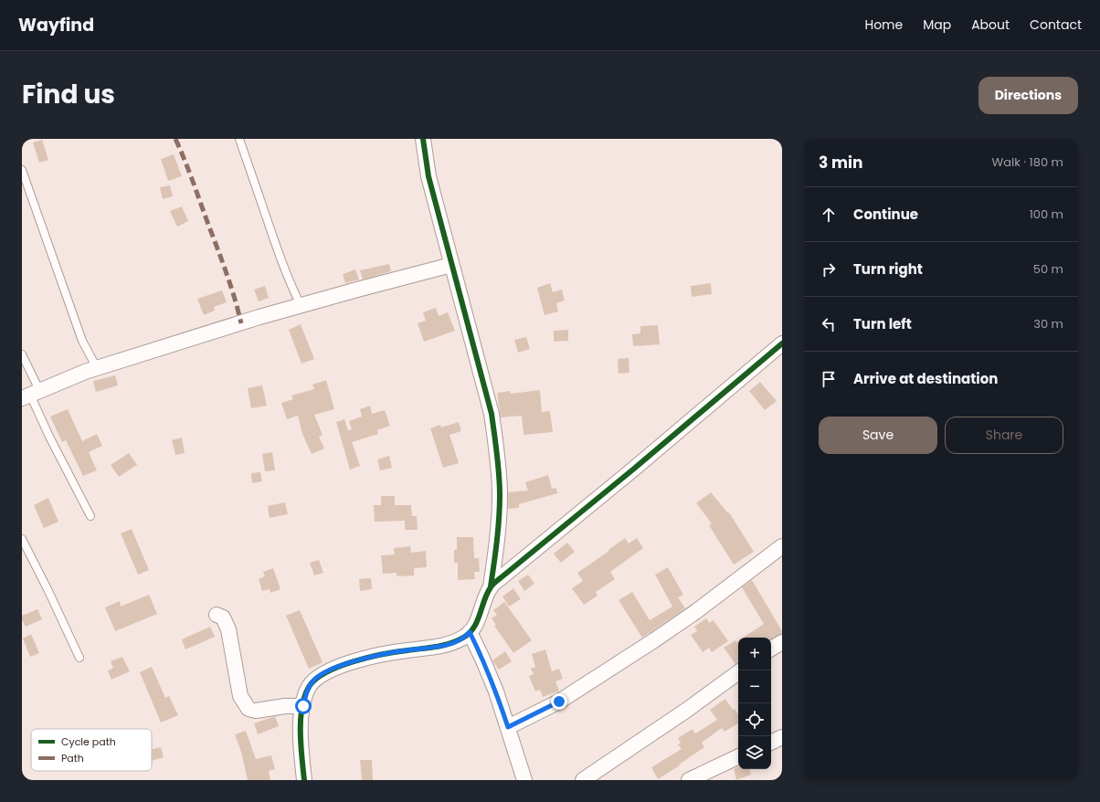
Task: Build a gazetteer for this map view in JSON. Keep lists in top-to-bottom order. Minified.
{"legend":["Cycle path","Path"],"page":{"header":"Wayfind","nav":["Home","Map","About","Contact"],"title":"Find us","buttons":["Directions",["Save","Share"]],"heading":["3 min","Walk · 180 m"],"list":[["Continue","100 m"],["Turn right","50 m"],["Turn left","30 m"],"Arrive at destination"],"map_buttons":["+","−"]}}
